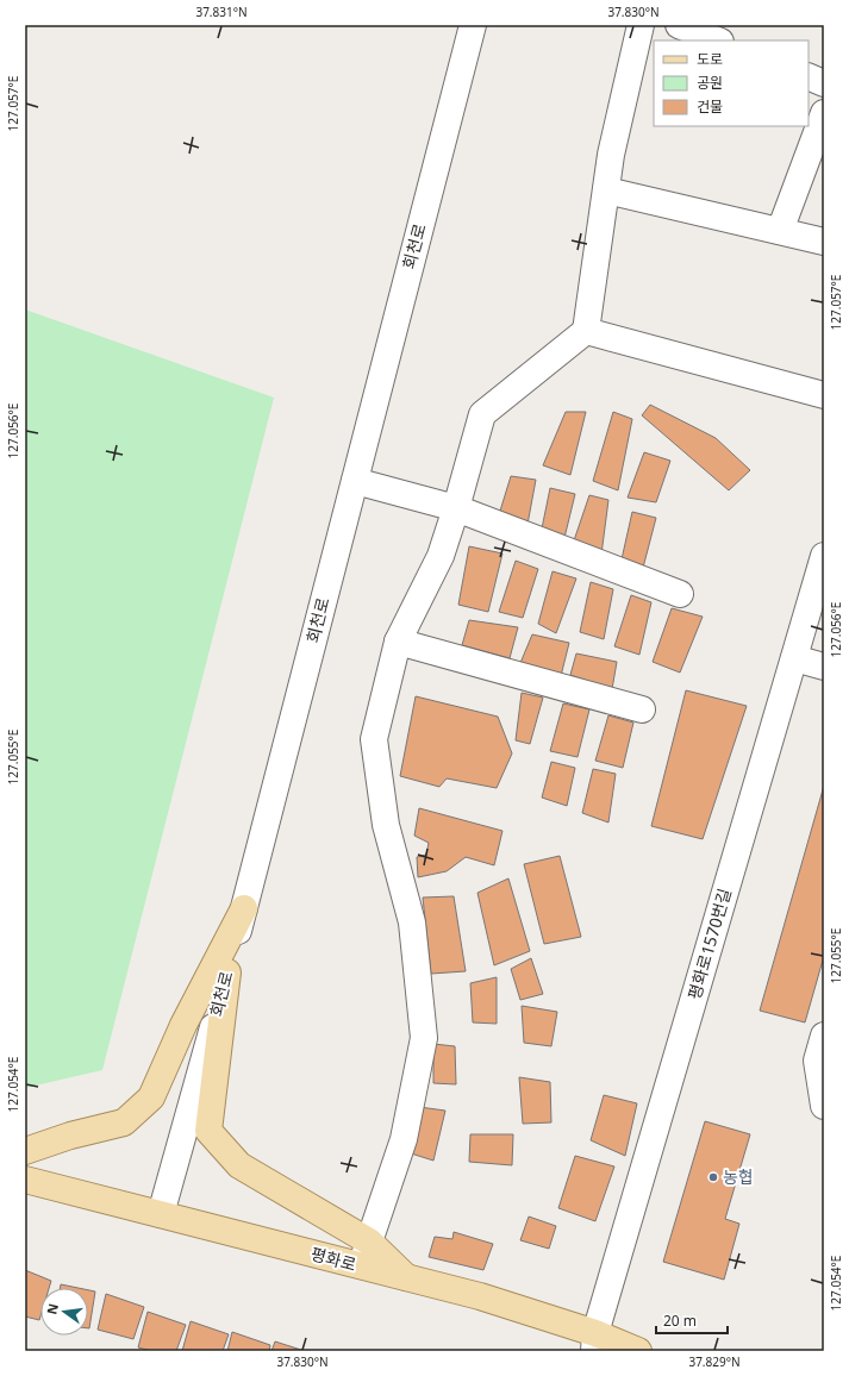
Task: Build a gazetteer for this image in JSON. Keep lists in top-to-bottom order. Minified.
{"streets":{"main road":["평화로"],"street":["회천로","평화로1570번길"]},"crossings":[["회천로","평화로"],["평화로1570번길","평화로"]],"places":["농협"],"legend":["도로","공원","건물"],"scale_bar":"20 m","north":"left","coordinates":["37.831°N","37.830°N","127.057°E","127.056°E","127.055°E","127.054°E","37.829°N"]}
